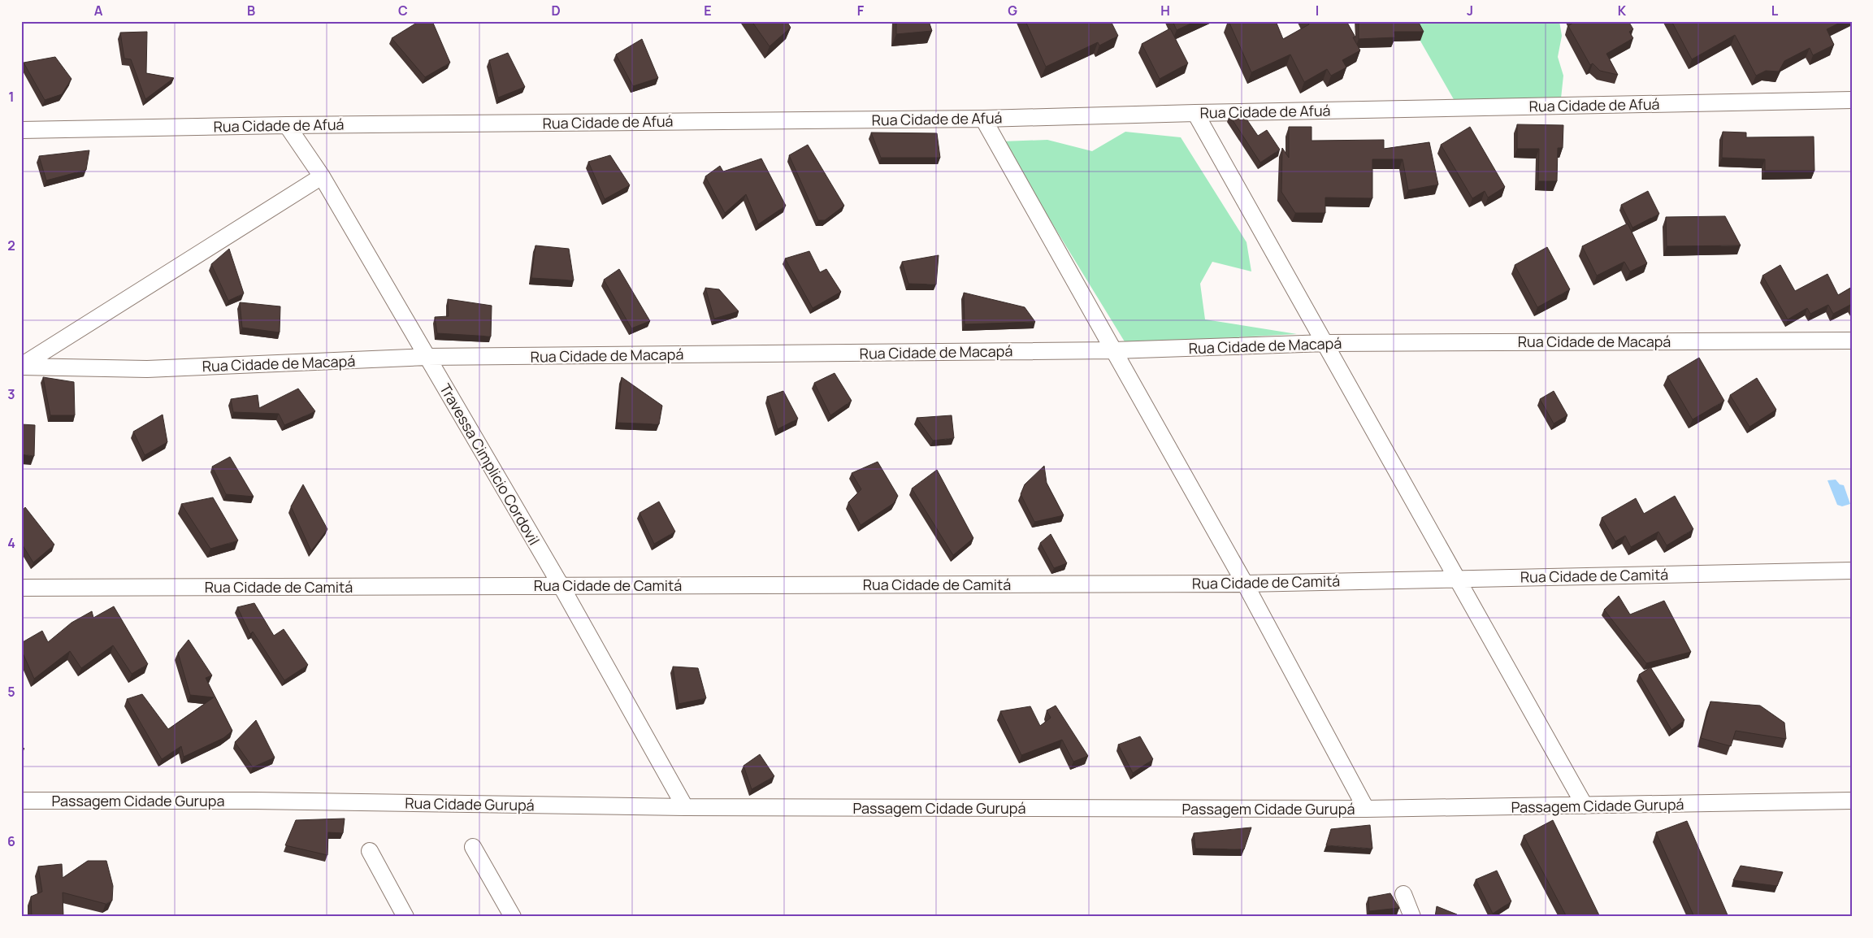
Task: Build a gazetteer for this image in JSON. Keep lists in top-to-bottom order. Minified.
{"streets":{"street":["Rua Cidade de Afuá","Rua Cidade de Macapá","Travessa Cimplicio Cordovil","Rua Cidade de Camitá","Passagem Cidade Gurupa","Rua Cidade Gurupá","Passagem Cidade Gurupá"]},"crossings":[["Rua Cidade de Afuá","Travessa Cimplicio Cordovil"],["Rua Cidade de Macapá","Travessa Cimplicio Cordovil"],["Travessa Cimplicio Cordovil","Rua Cidade de Camitá"],["Travessa Cimplicio Cordovil","Rua Cidade Gurupá"],["Travessa Cimplicio Cordovil","Passagem Cidade Gurupá"],["Passagem Cidade Gurupa","Rua Cidade Gurupá"],["Rua Cidade Gurupá","Passagem Cidade Gurupá"]],"grid":{"columns":["A","B","C","D","E","F","G","H","I","J","K","L"],"rows":["1","2","3","4","5","6"]}}
